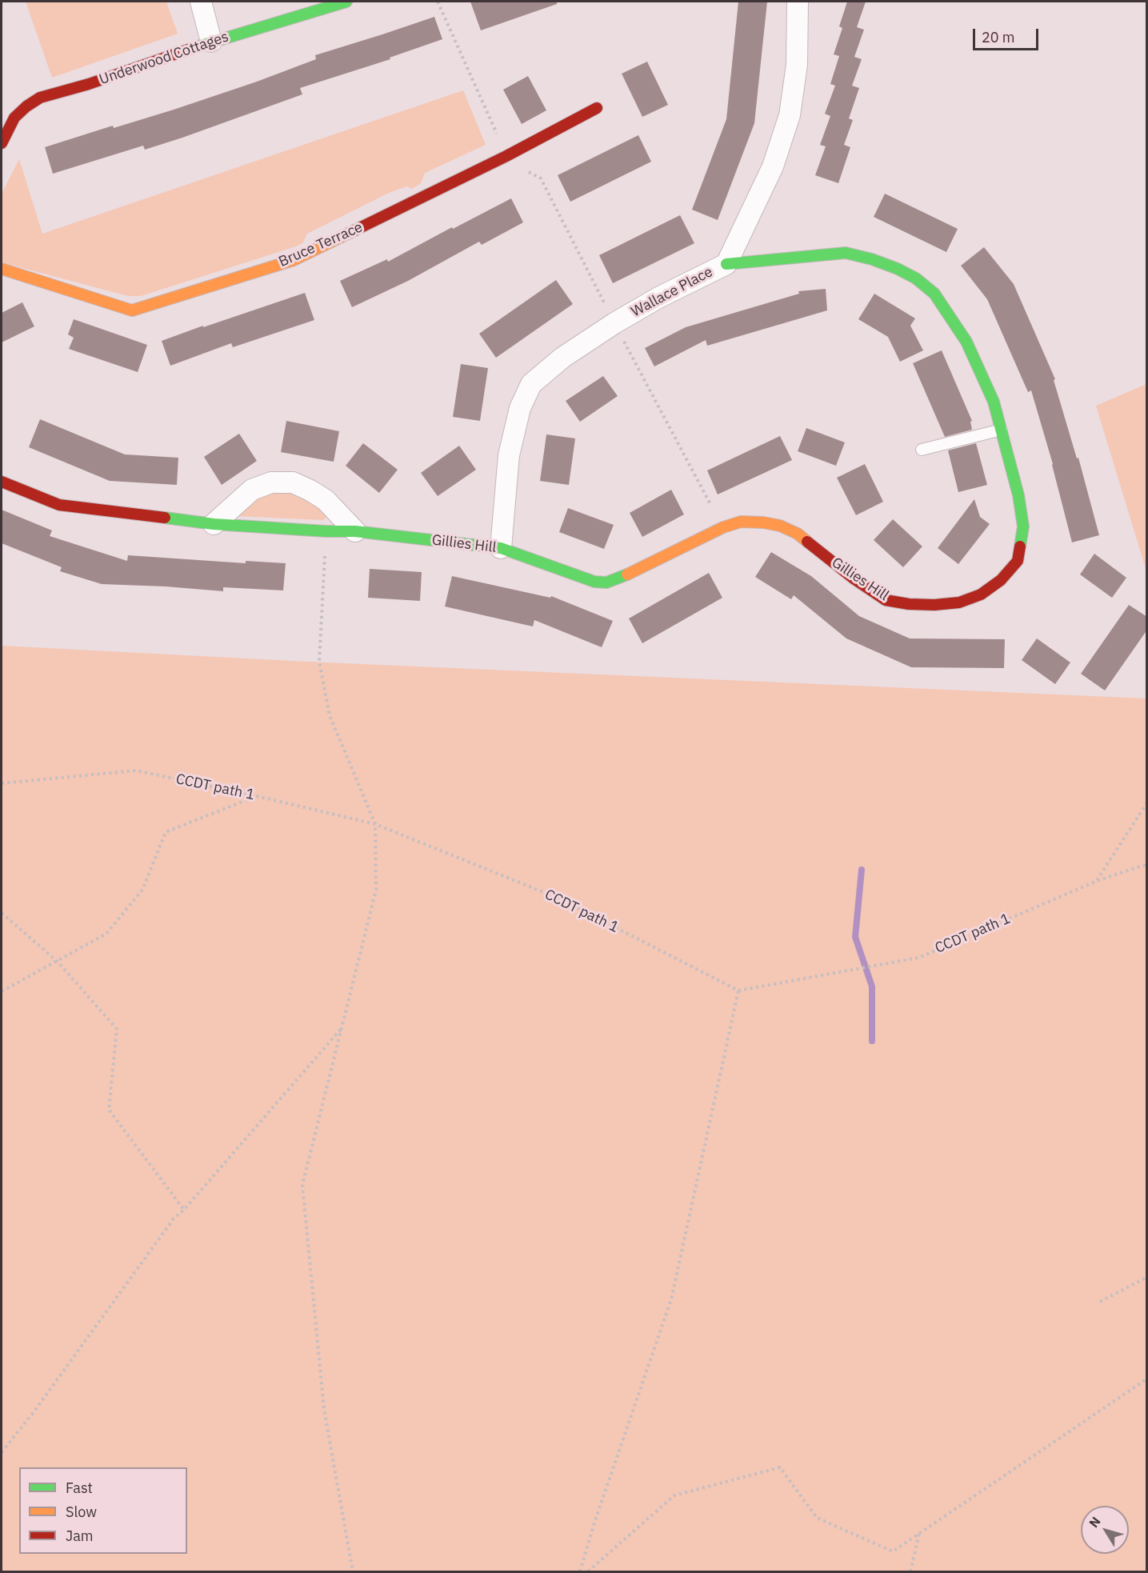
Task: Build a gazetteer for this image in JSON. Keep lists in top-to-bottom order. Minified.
{"streets":{"street":["Underwood Cottages","Bruce Terrace","Wallace Place","Gillies Hill"],"path":["CCDT path 1"]},"crossings":[["Wallace Place","Gillies Hill"]],"legend":["Fast","Slow","Jam"],"scale_bar":"20 m","north":"top left"}
